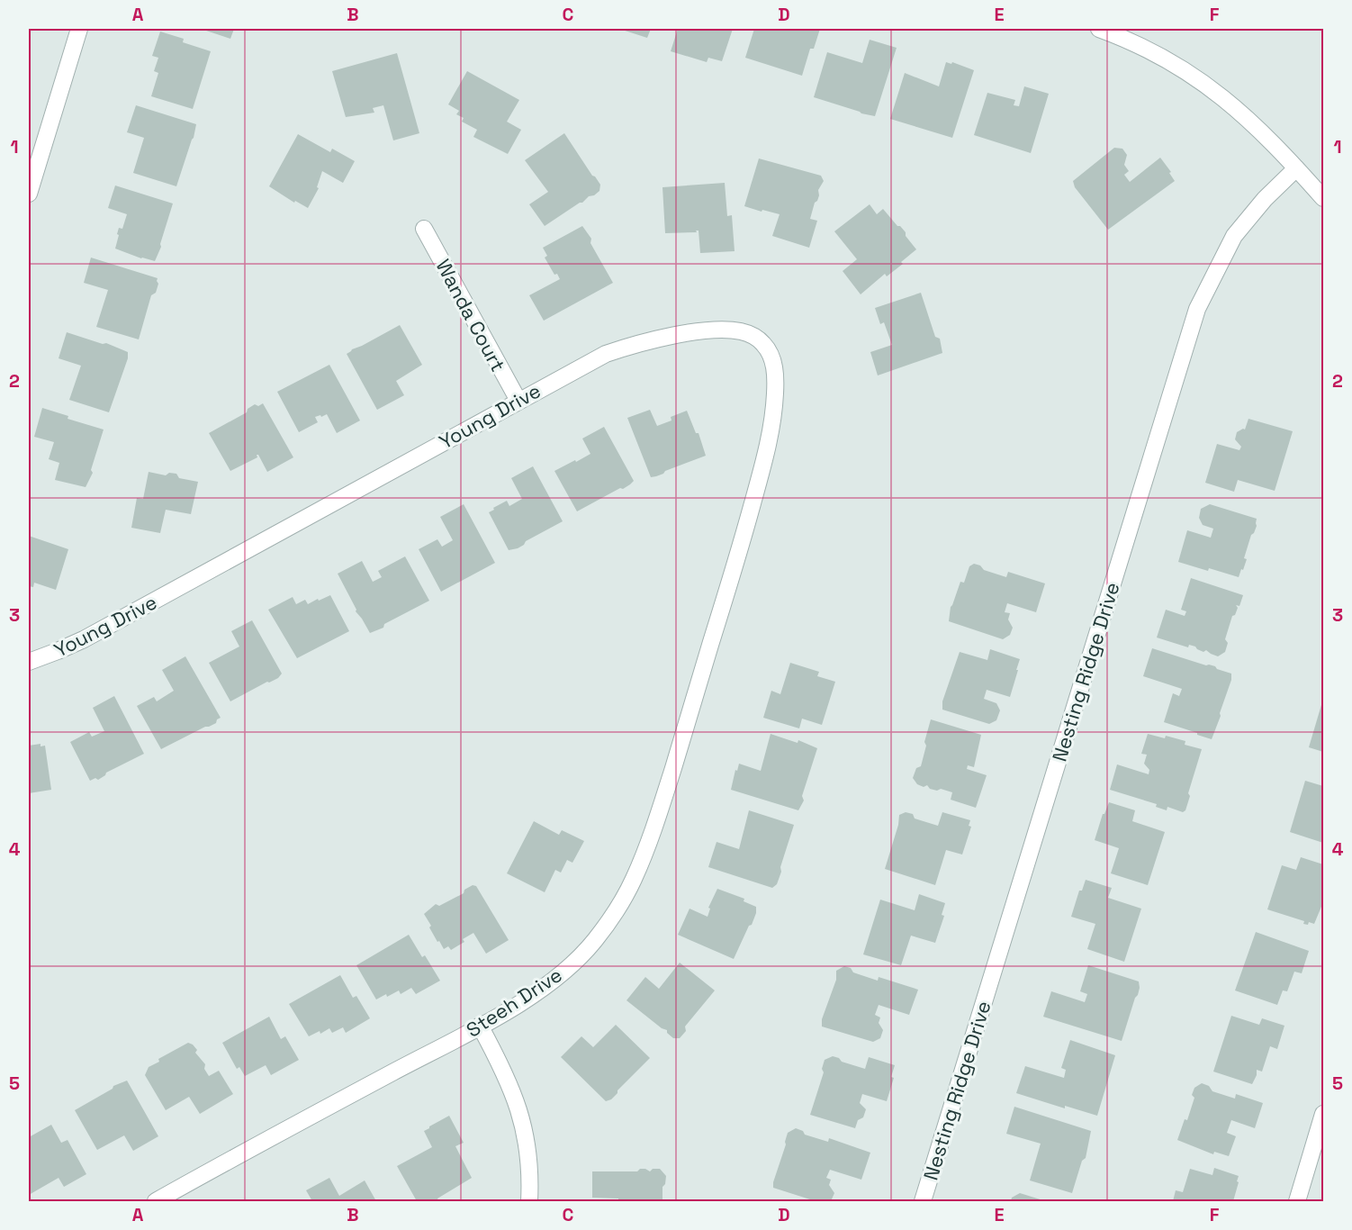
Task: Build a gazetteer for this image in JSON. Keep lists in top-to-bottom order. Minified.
{"streets":{"street":["Wanda Court","Young Drive","Nesting Ridge Drive","Steeh Drive"]},"crossings":[["Wanda Court","Young Drive"],["Young Drive","Steeh Drive"]],"grid":{"columns":["A","B","C","D","E","F"],"rows":["1","2","3","4","5"]}}
